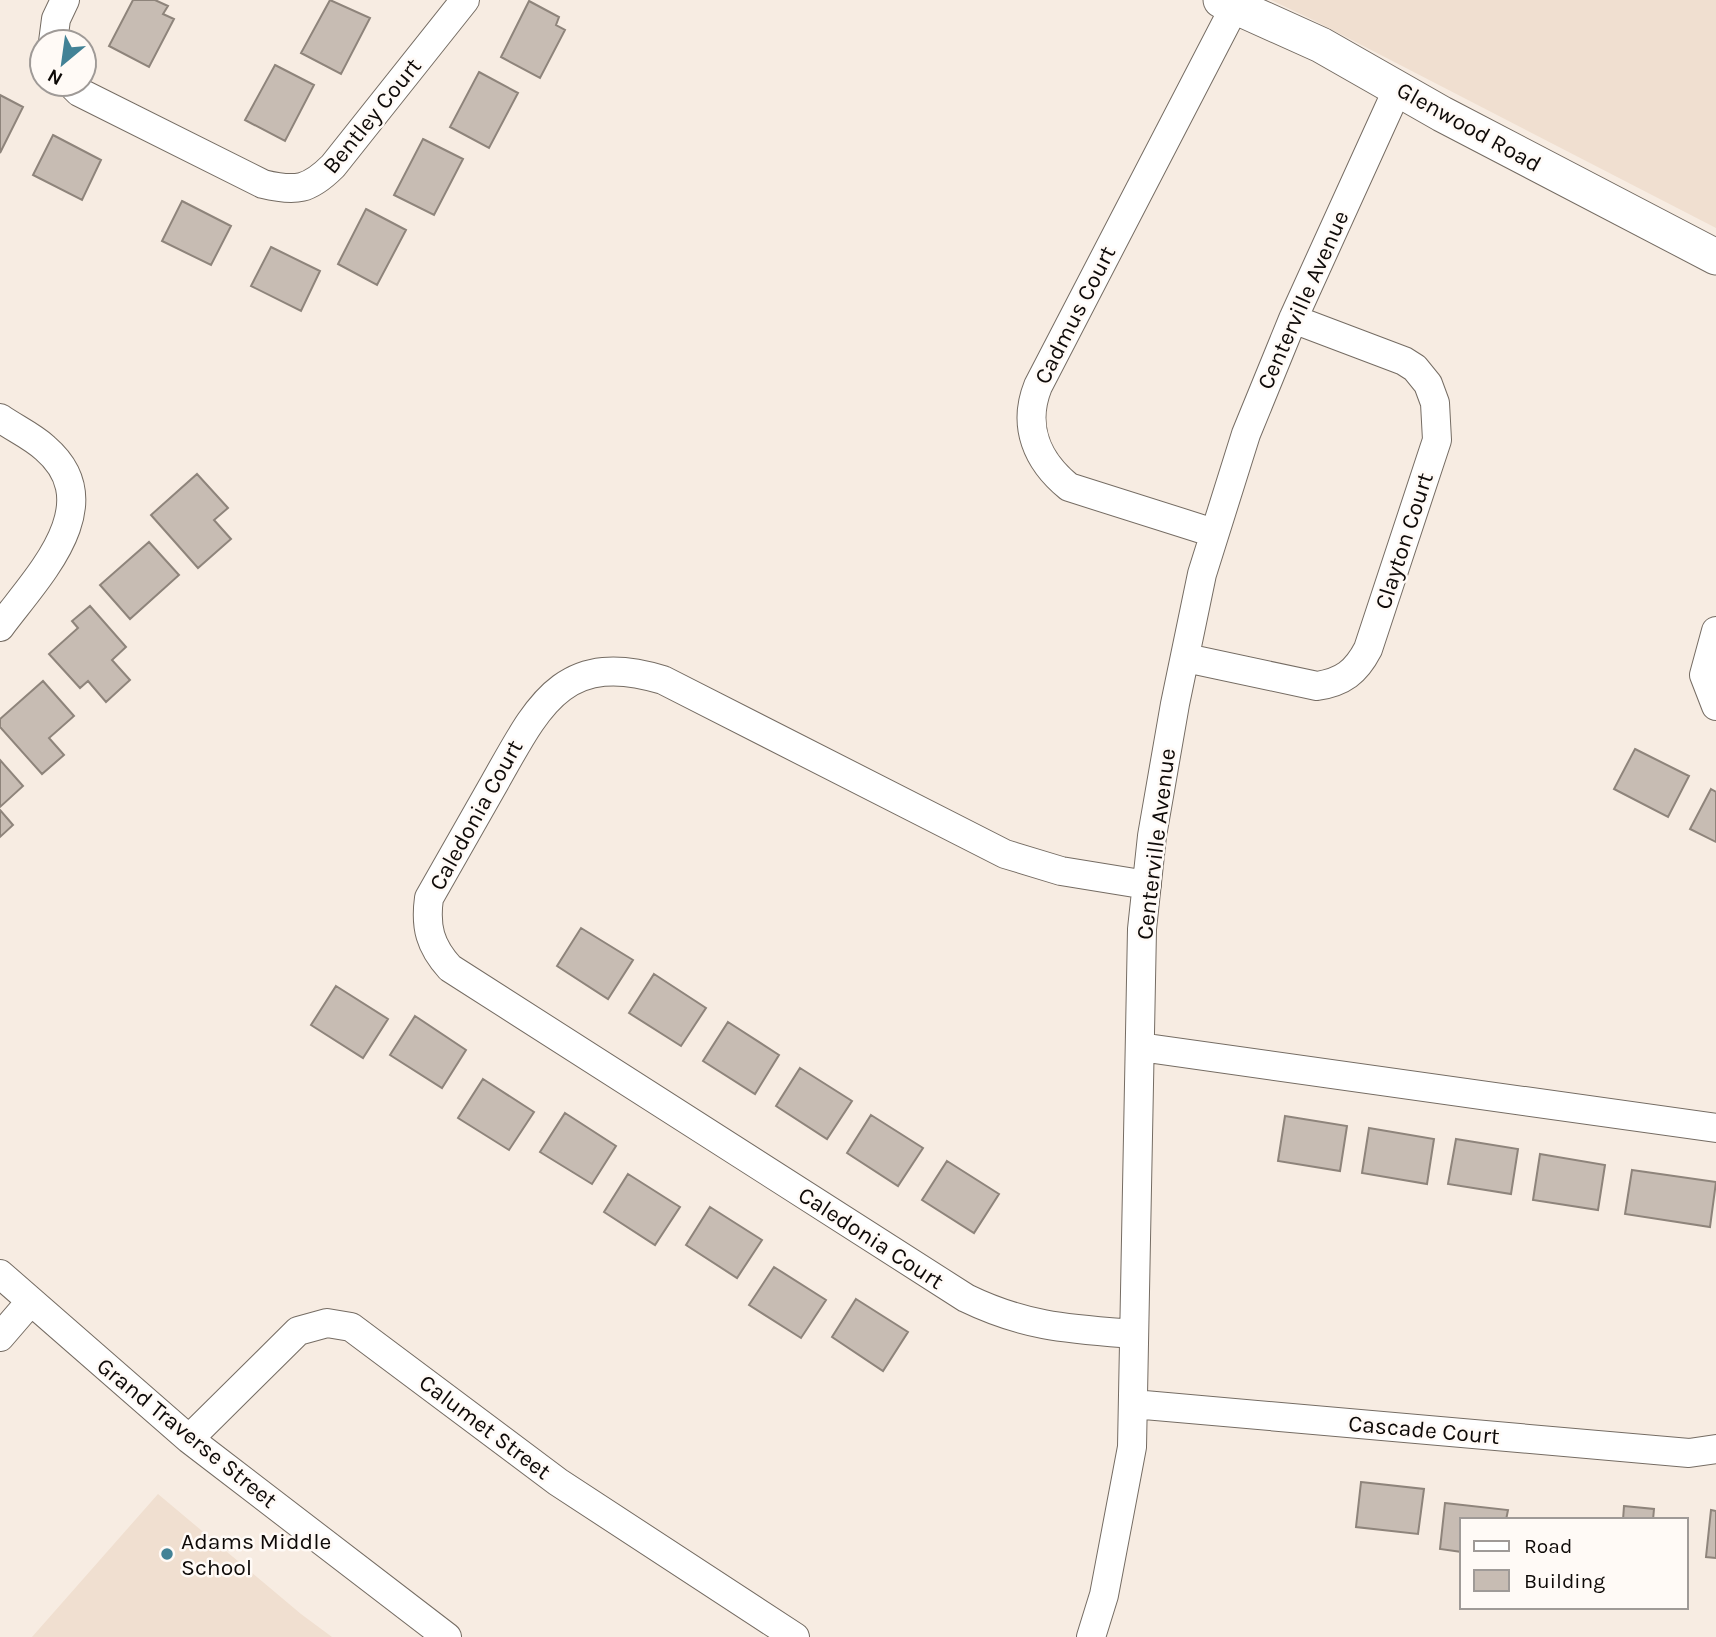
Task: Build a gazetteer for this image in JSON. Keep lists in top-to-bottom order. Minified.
{"streets":{"street":["Bentley Court","Glenwood Road","Centerville Avenue","Cadmus Court","Clayton Court","Caledonia Court","Calumet Street","Cascade Court","Grand Traverse Street"]},"crossings":[["Glenwood Road","Centerville Avenue"],["Glenwood Road","Cadmus Court"],["Centerville Avenue","Cadmus Court"],["Centerville Avenue","Clayton Court"],["Centerville Avenue","Caledonia Court"],["Centerville Avenue","Cascade Court"],["Calumet Street","Grand Traverse Street"]],"places":["Adams Middle School"],"legend":["Road","Building"],"north":"bottom left"}
